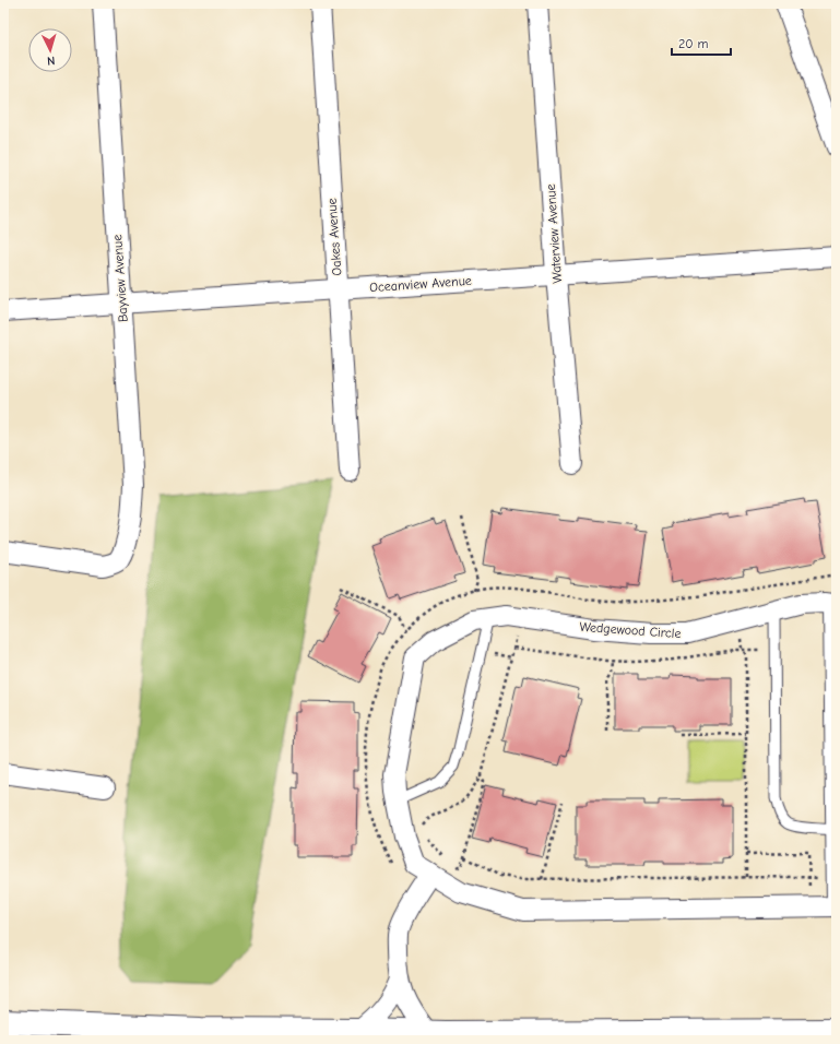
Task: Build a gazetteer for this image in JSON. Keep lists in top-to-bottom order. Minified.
{"streets":{"street":["Waterview Avenue","Oakes Avenue","Bayview Avenue","Oceanview Avenue","Wedgewood Circle"]},"crossings":[["Waterview Avenue","Oceanview Avenue"],["Oakes Avenue","Oceanview Avenue"],["Bayview Avenue","Oceanview Avenue"]],"scale_bar":"20 m","north":"bottom"}
